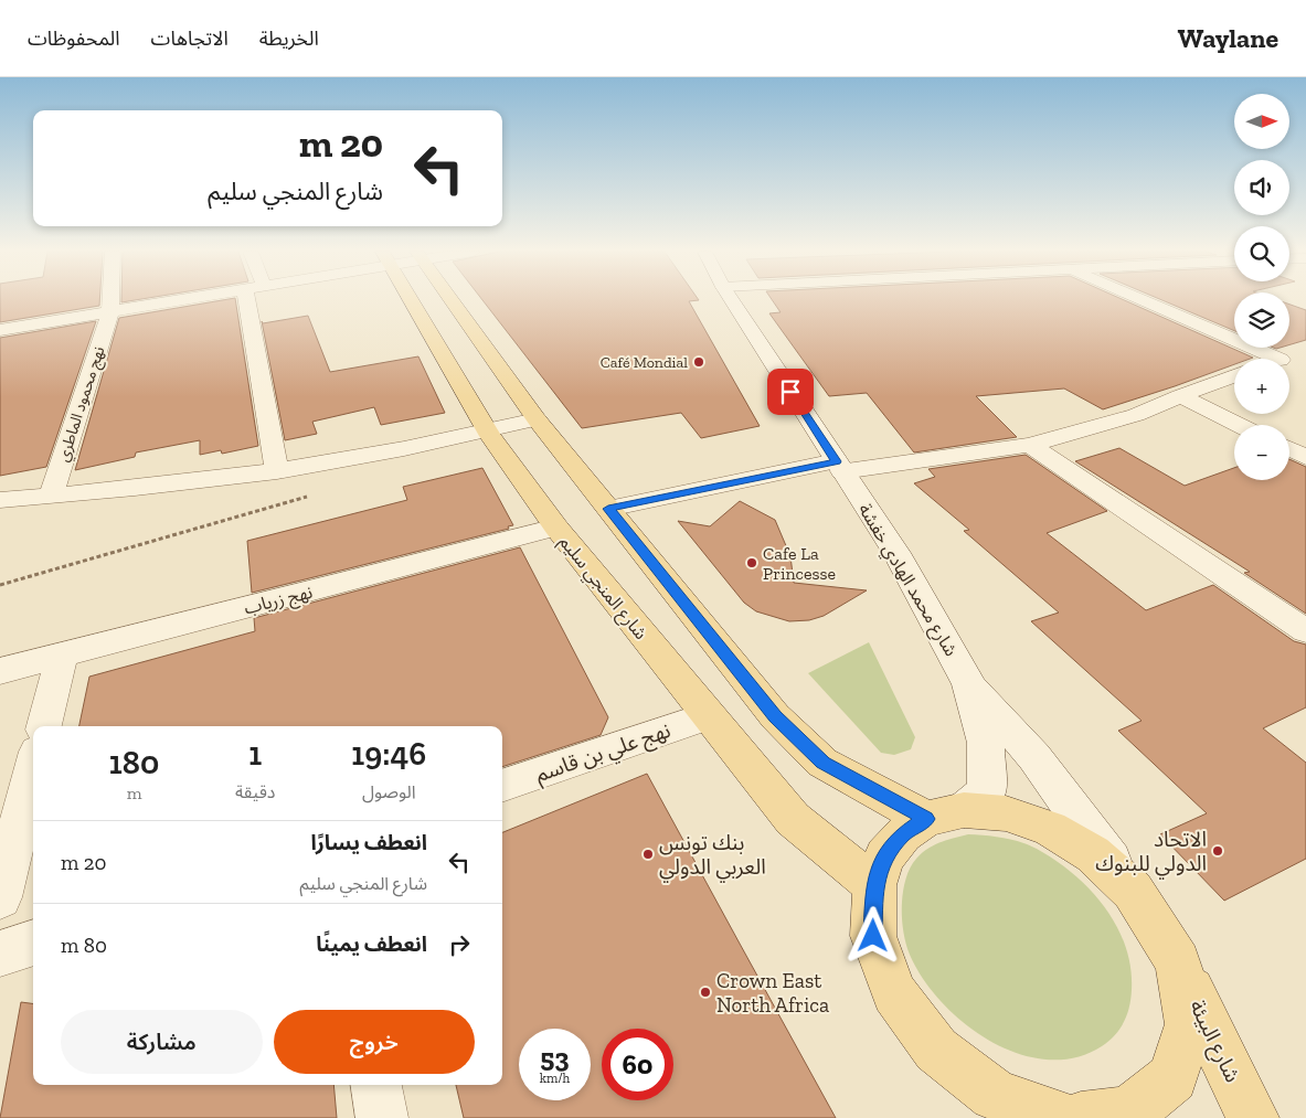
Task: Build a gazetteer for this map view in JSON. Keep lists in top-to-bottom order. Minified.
{"streets":{"main road":["شارع المنجي سليم","شارع البيئة"],"street":["نهج محمود الماطري","شارع محمد الهادي خفشة","نهج زرياب","نهج علي بن قاسم"]},"crossings":[["شارع المنجي سليم","نهج زرياب"],["شارع المنجي سليم","نهج علي بن قاسم"]],"places":["Café Mondial","Cafe La Princesse","الاتحاد الدولي للبنوك","بنك تونس العربي الدولي","Crown East North Africa"],"north":"right","page":{"header":"Waylane","nav":["الخريطة","الاتجاهات","المحفوظات"],"map_buttons":["+","−"],"turn":["20 m","شارع المنجي سليم"],"eta":["19:46","الوصول","1","دقيقة","180","m"],"list":[{"name":"انعطف يسارًا","note":"شارع المنجي سليم","value":"20 m"},{"name":"انعطف يمينًا","value":"80 m"}],"buttons":["خروج","مشاركة"],"speed":"53 km/h","limit":"60"}}
